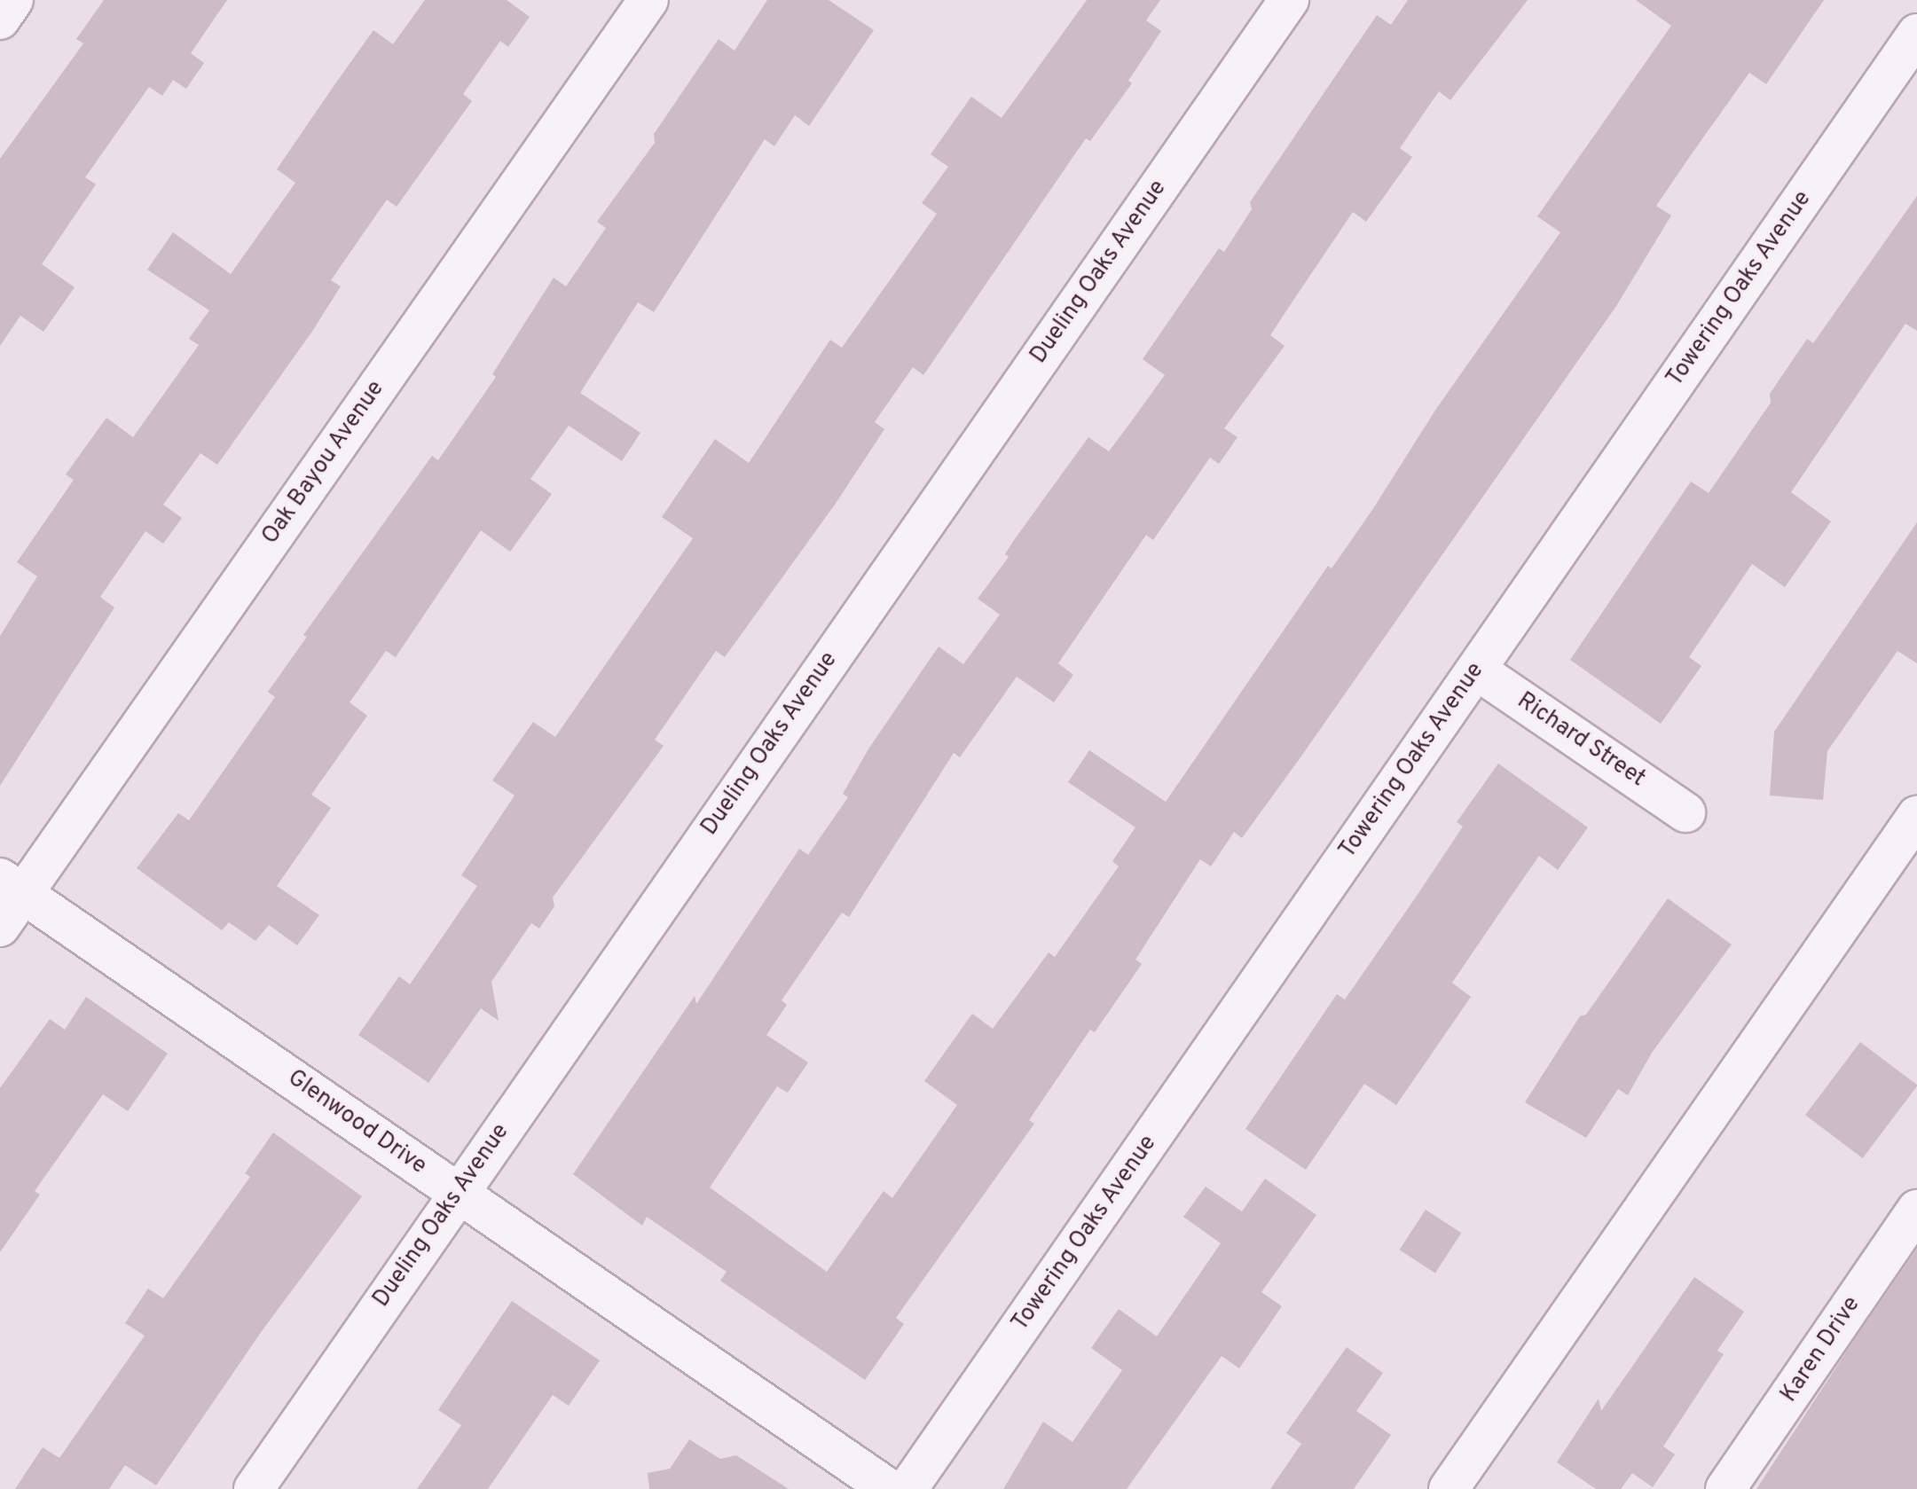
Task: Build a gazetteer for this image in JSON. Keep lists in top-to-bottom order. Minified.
{"streets":{"street":["Dueling Oaks Avenue","Towering Oaks Avenue","Oak Bayou Avenue","Richard Street","Glenwood Drive","Karen Drive"]},"crossings":[["Dueling Oaks Avenue","Glenwood Drive"],["Towering Oaks Avenue","Richard Street"],["Oak Bayou Avenue","Glenwood Drive"]]}
